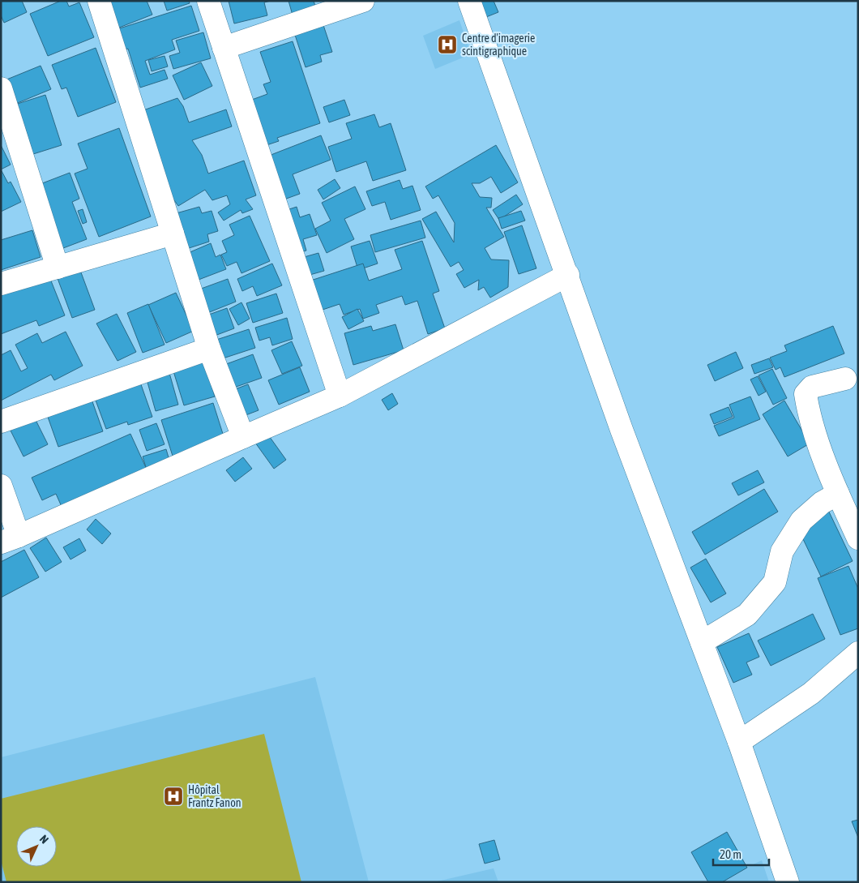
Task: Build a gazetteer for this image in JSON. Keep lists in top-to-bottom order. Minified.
{"places":{"hospital":["Centre d'imagerie scintigraphique","Hôpital Frantz Fanon"]},"scale_bar":"20 m","north":"top right"}
